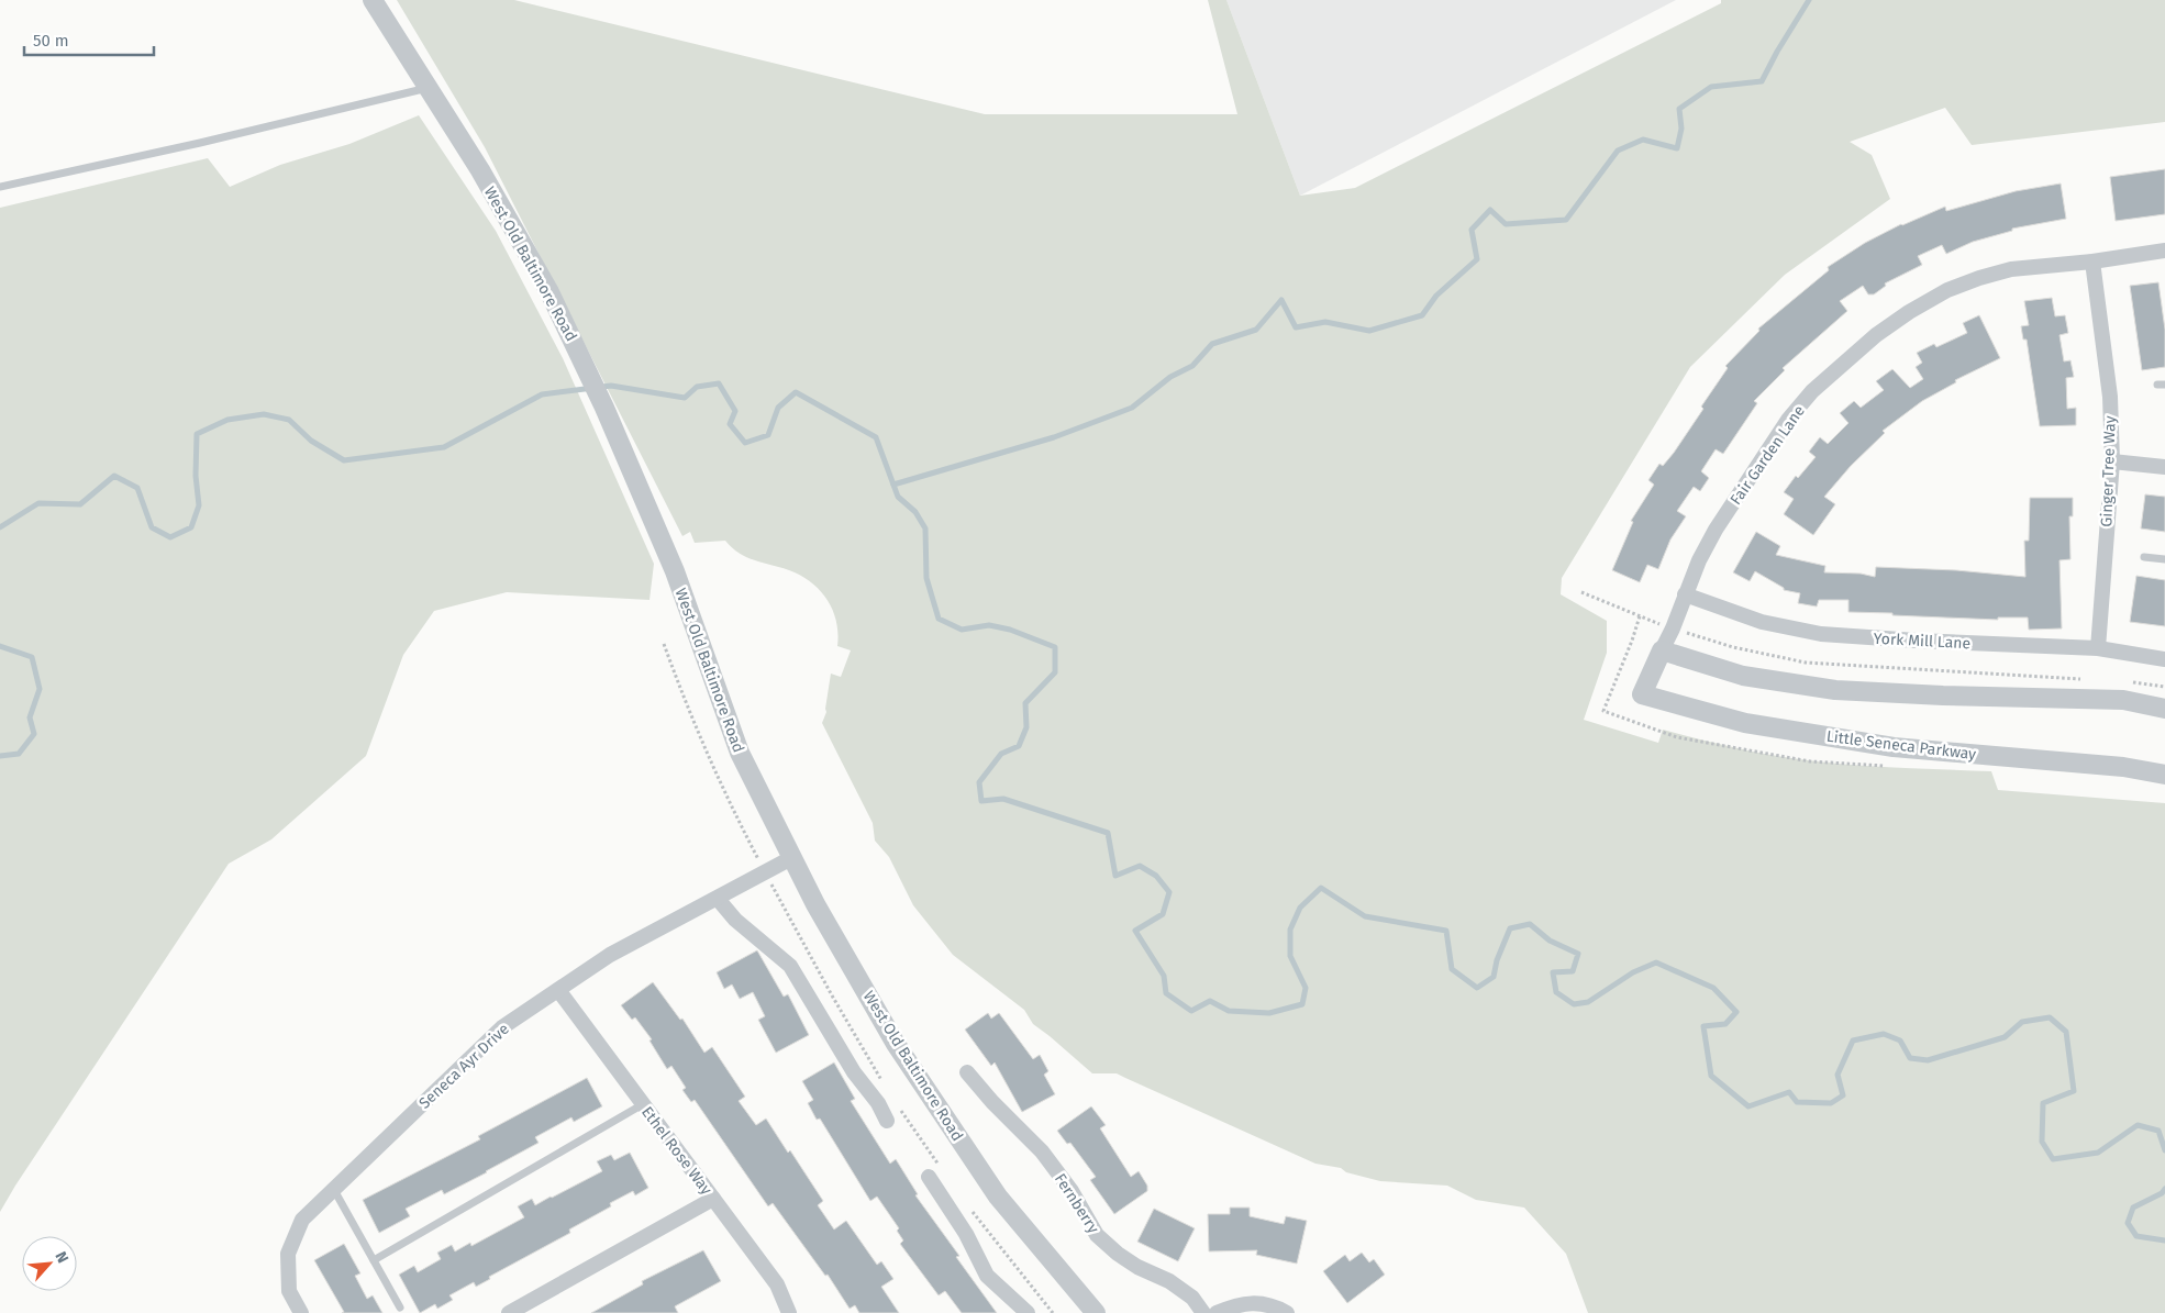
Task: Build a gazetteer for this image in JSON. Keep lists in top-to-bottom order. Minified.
{"streets":{"street":["West Old Baltimore Road","Fair Garden Lane","Ginger Tree Way","York Mill Lane","Little Seneca Parkway","Seneca Ayr Drive","Ethel Rose Way","Fernberry"]},"crossings":[["West Old Baltimore Road","Seneca Ayr Drive"],["Fair Garden Lane","Ginger Tree Way"],["Fair Garden Lane","York Mill Lane"],["Fair Garden Lane","Little Seneca Parkway"],["Ginger Tree Way","York Mill Lane"],["Seneca Ayr Drive","Ethel Rose Way"]],"scale_bar":"50 m","north":"top right"}
